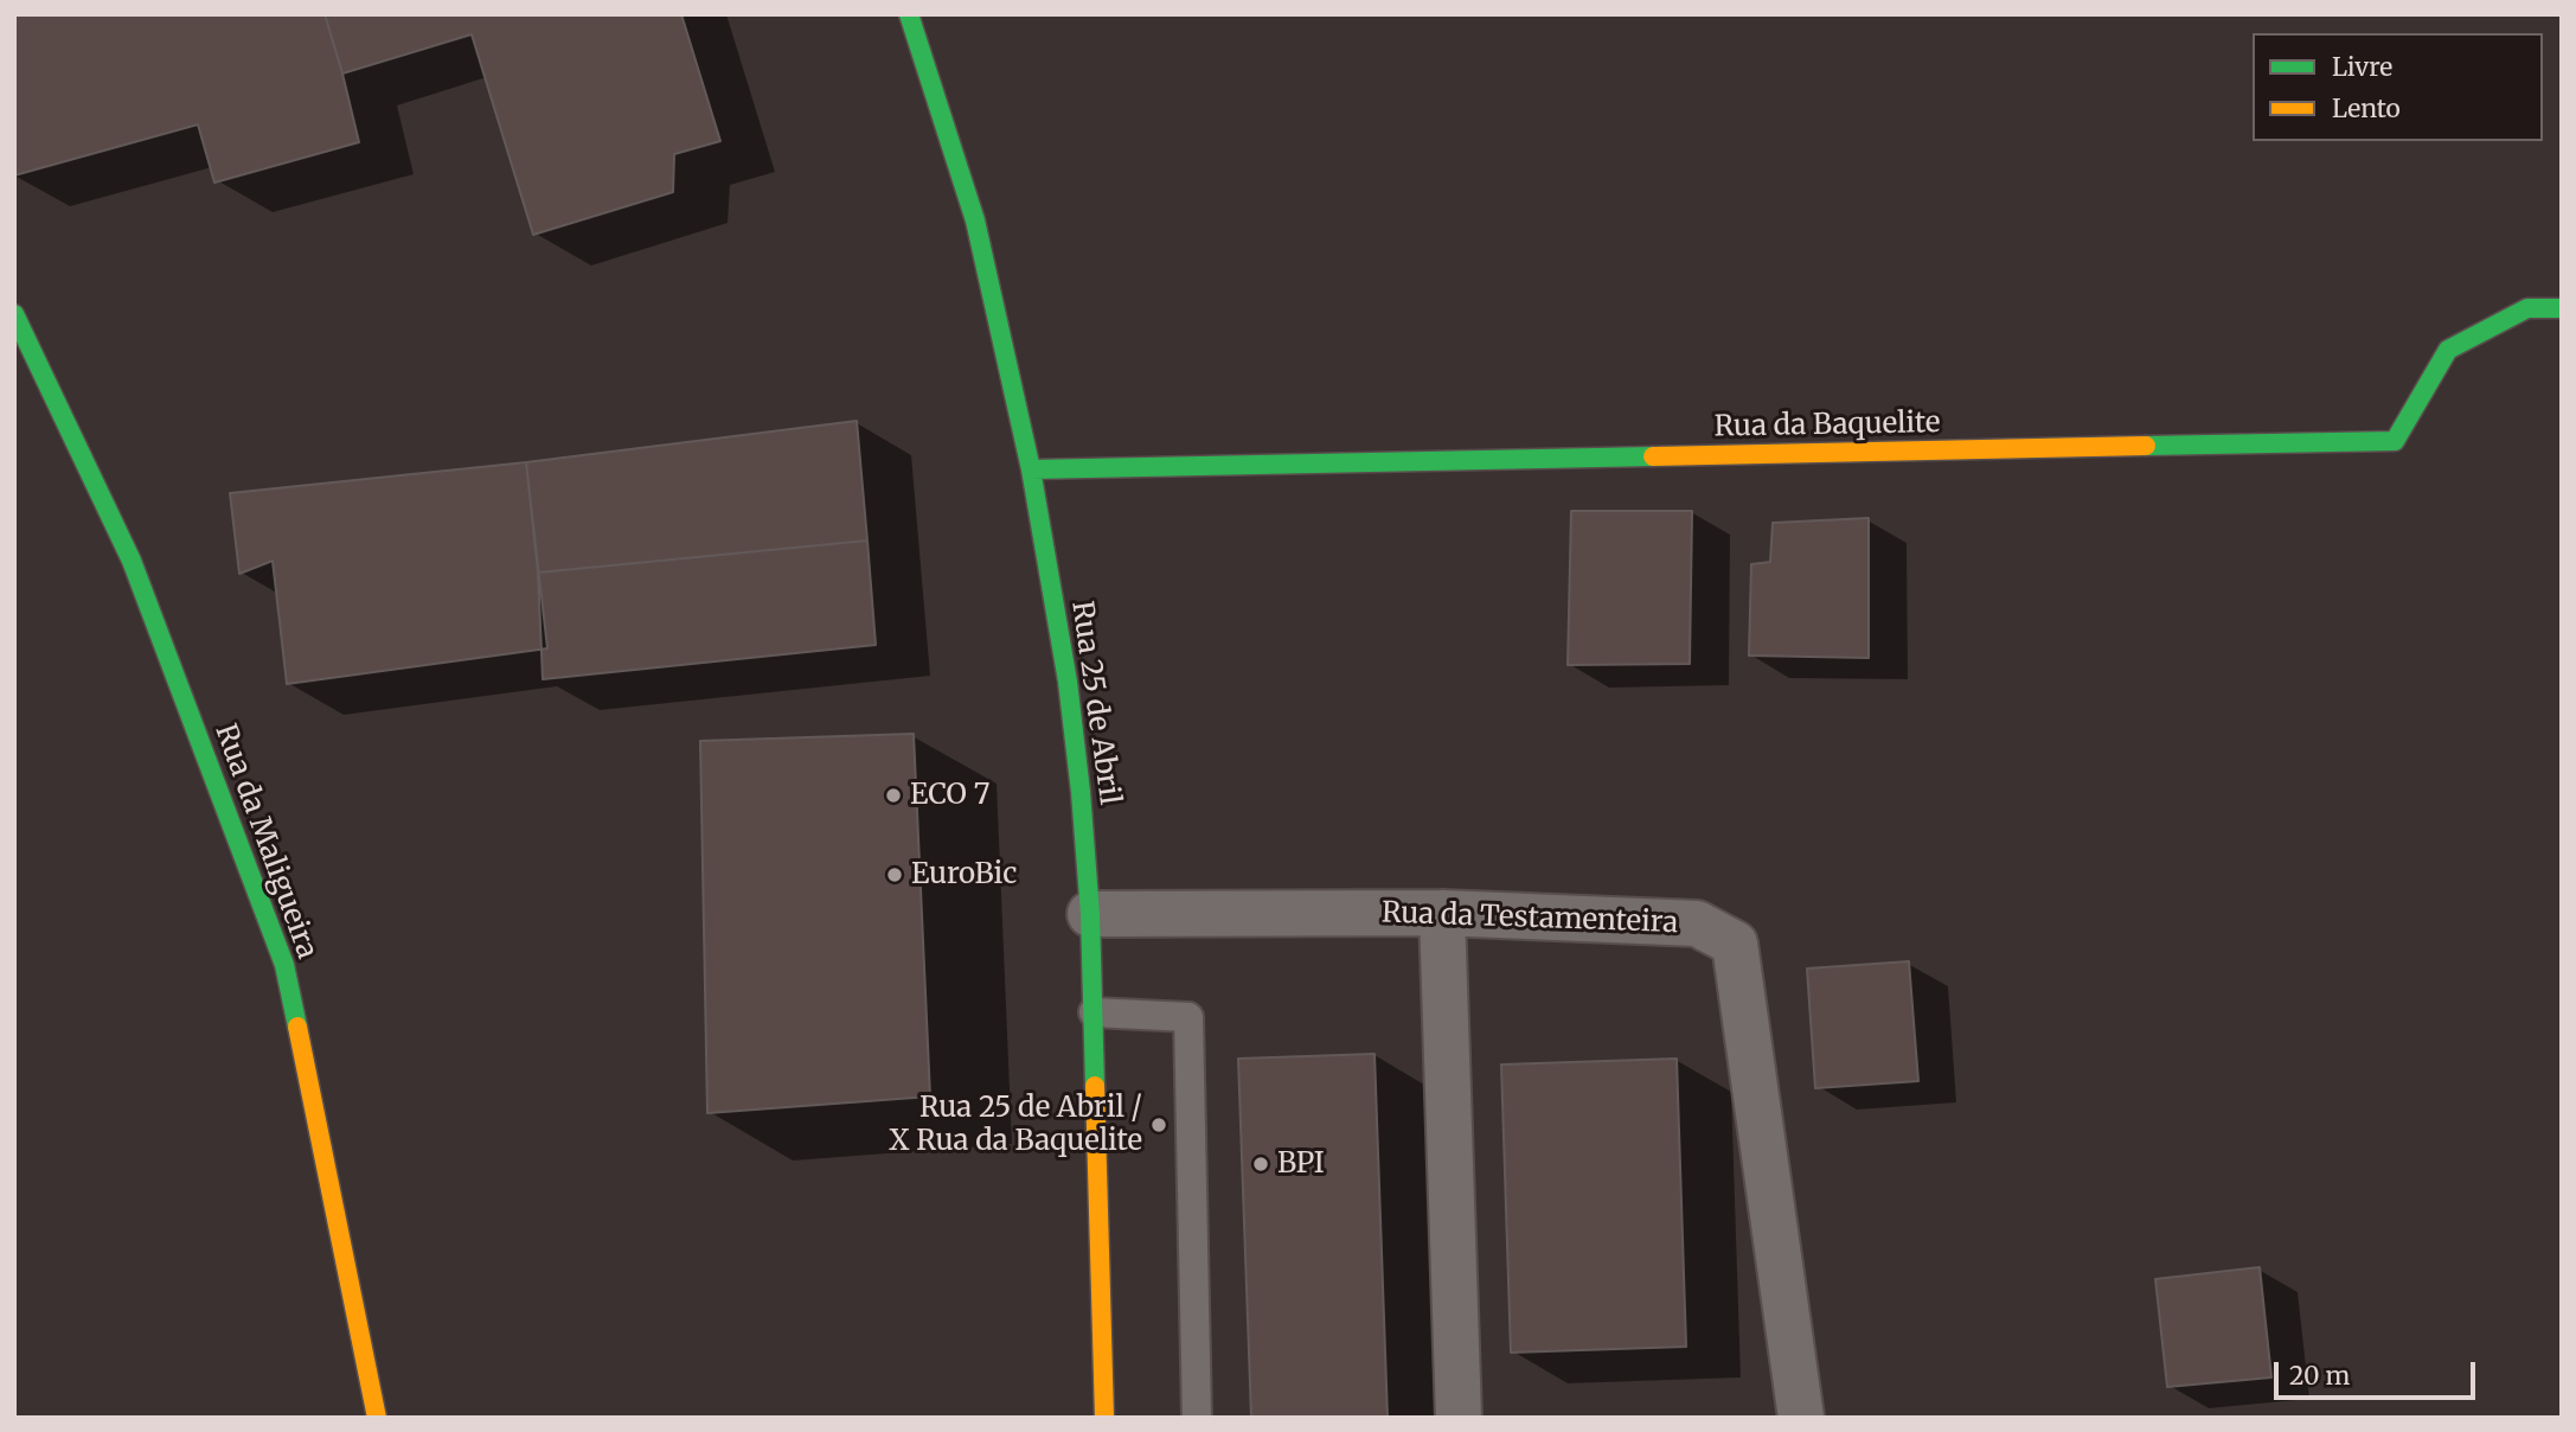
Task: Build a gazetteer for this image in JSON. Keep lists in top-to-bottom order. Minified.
{"streets":{"street":["Rua da Baquelite","Rua 25 de Abril","Rua da Maligueira","Rua da Testamenteira"]},"crossings":[["Rua da Baquelite","Rua 25 de Abril"],["Rua 25 de Abril","Rua da Testamenteira"]],"places":["ECO 7","EuroBic","Rua 25 de Abril / X Rua da Baquelite","BPI"],"legend":["Livre","Lento"],"scale_bar":"20 m"}
